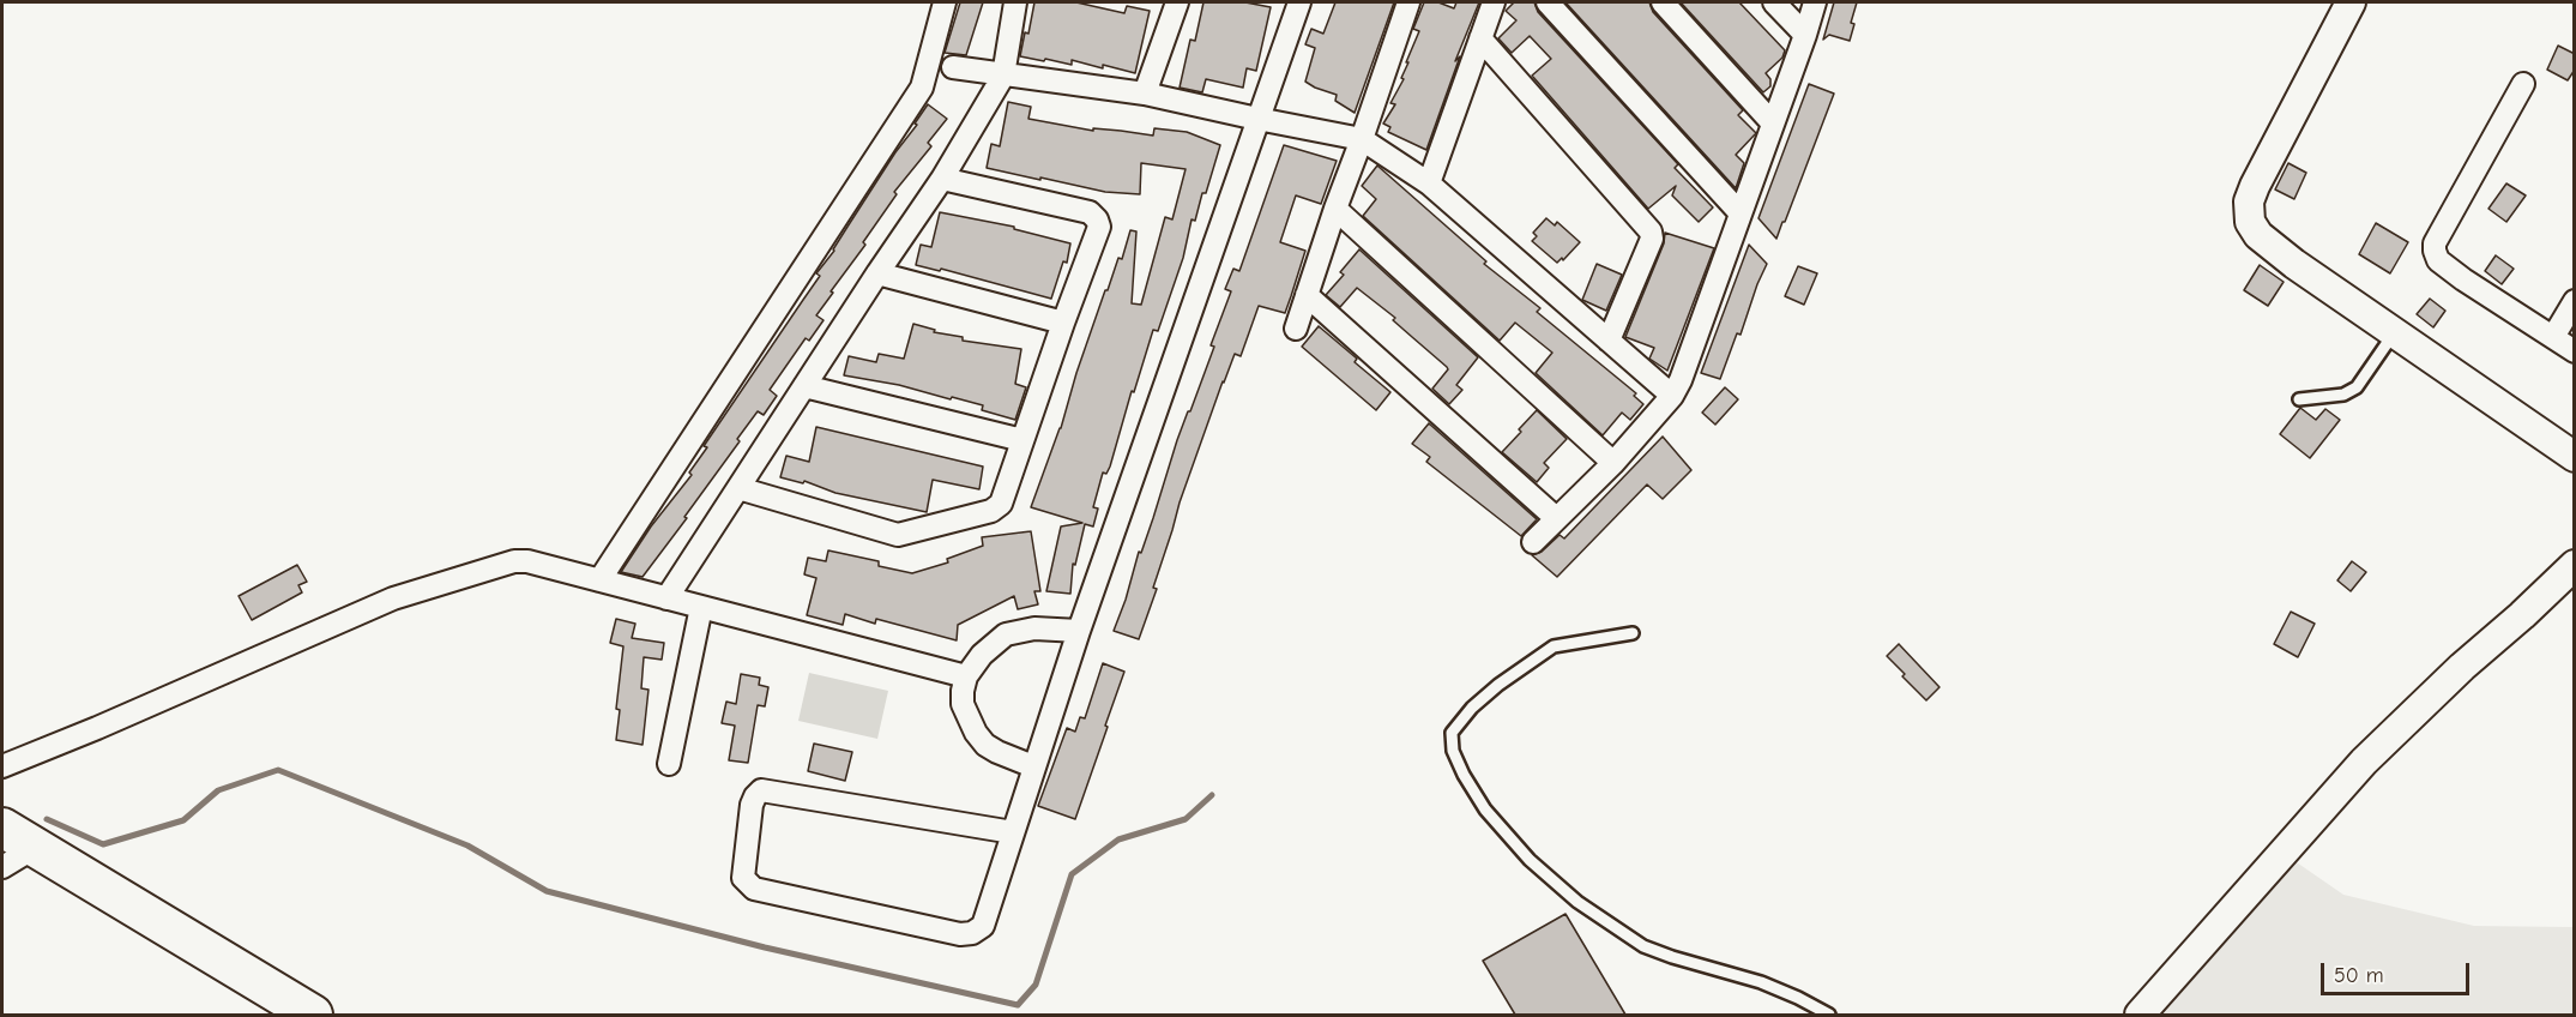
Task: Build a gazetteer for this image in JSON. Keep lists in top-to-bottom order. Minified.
{"scale_bar":"50 m"}
